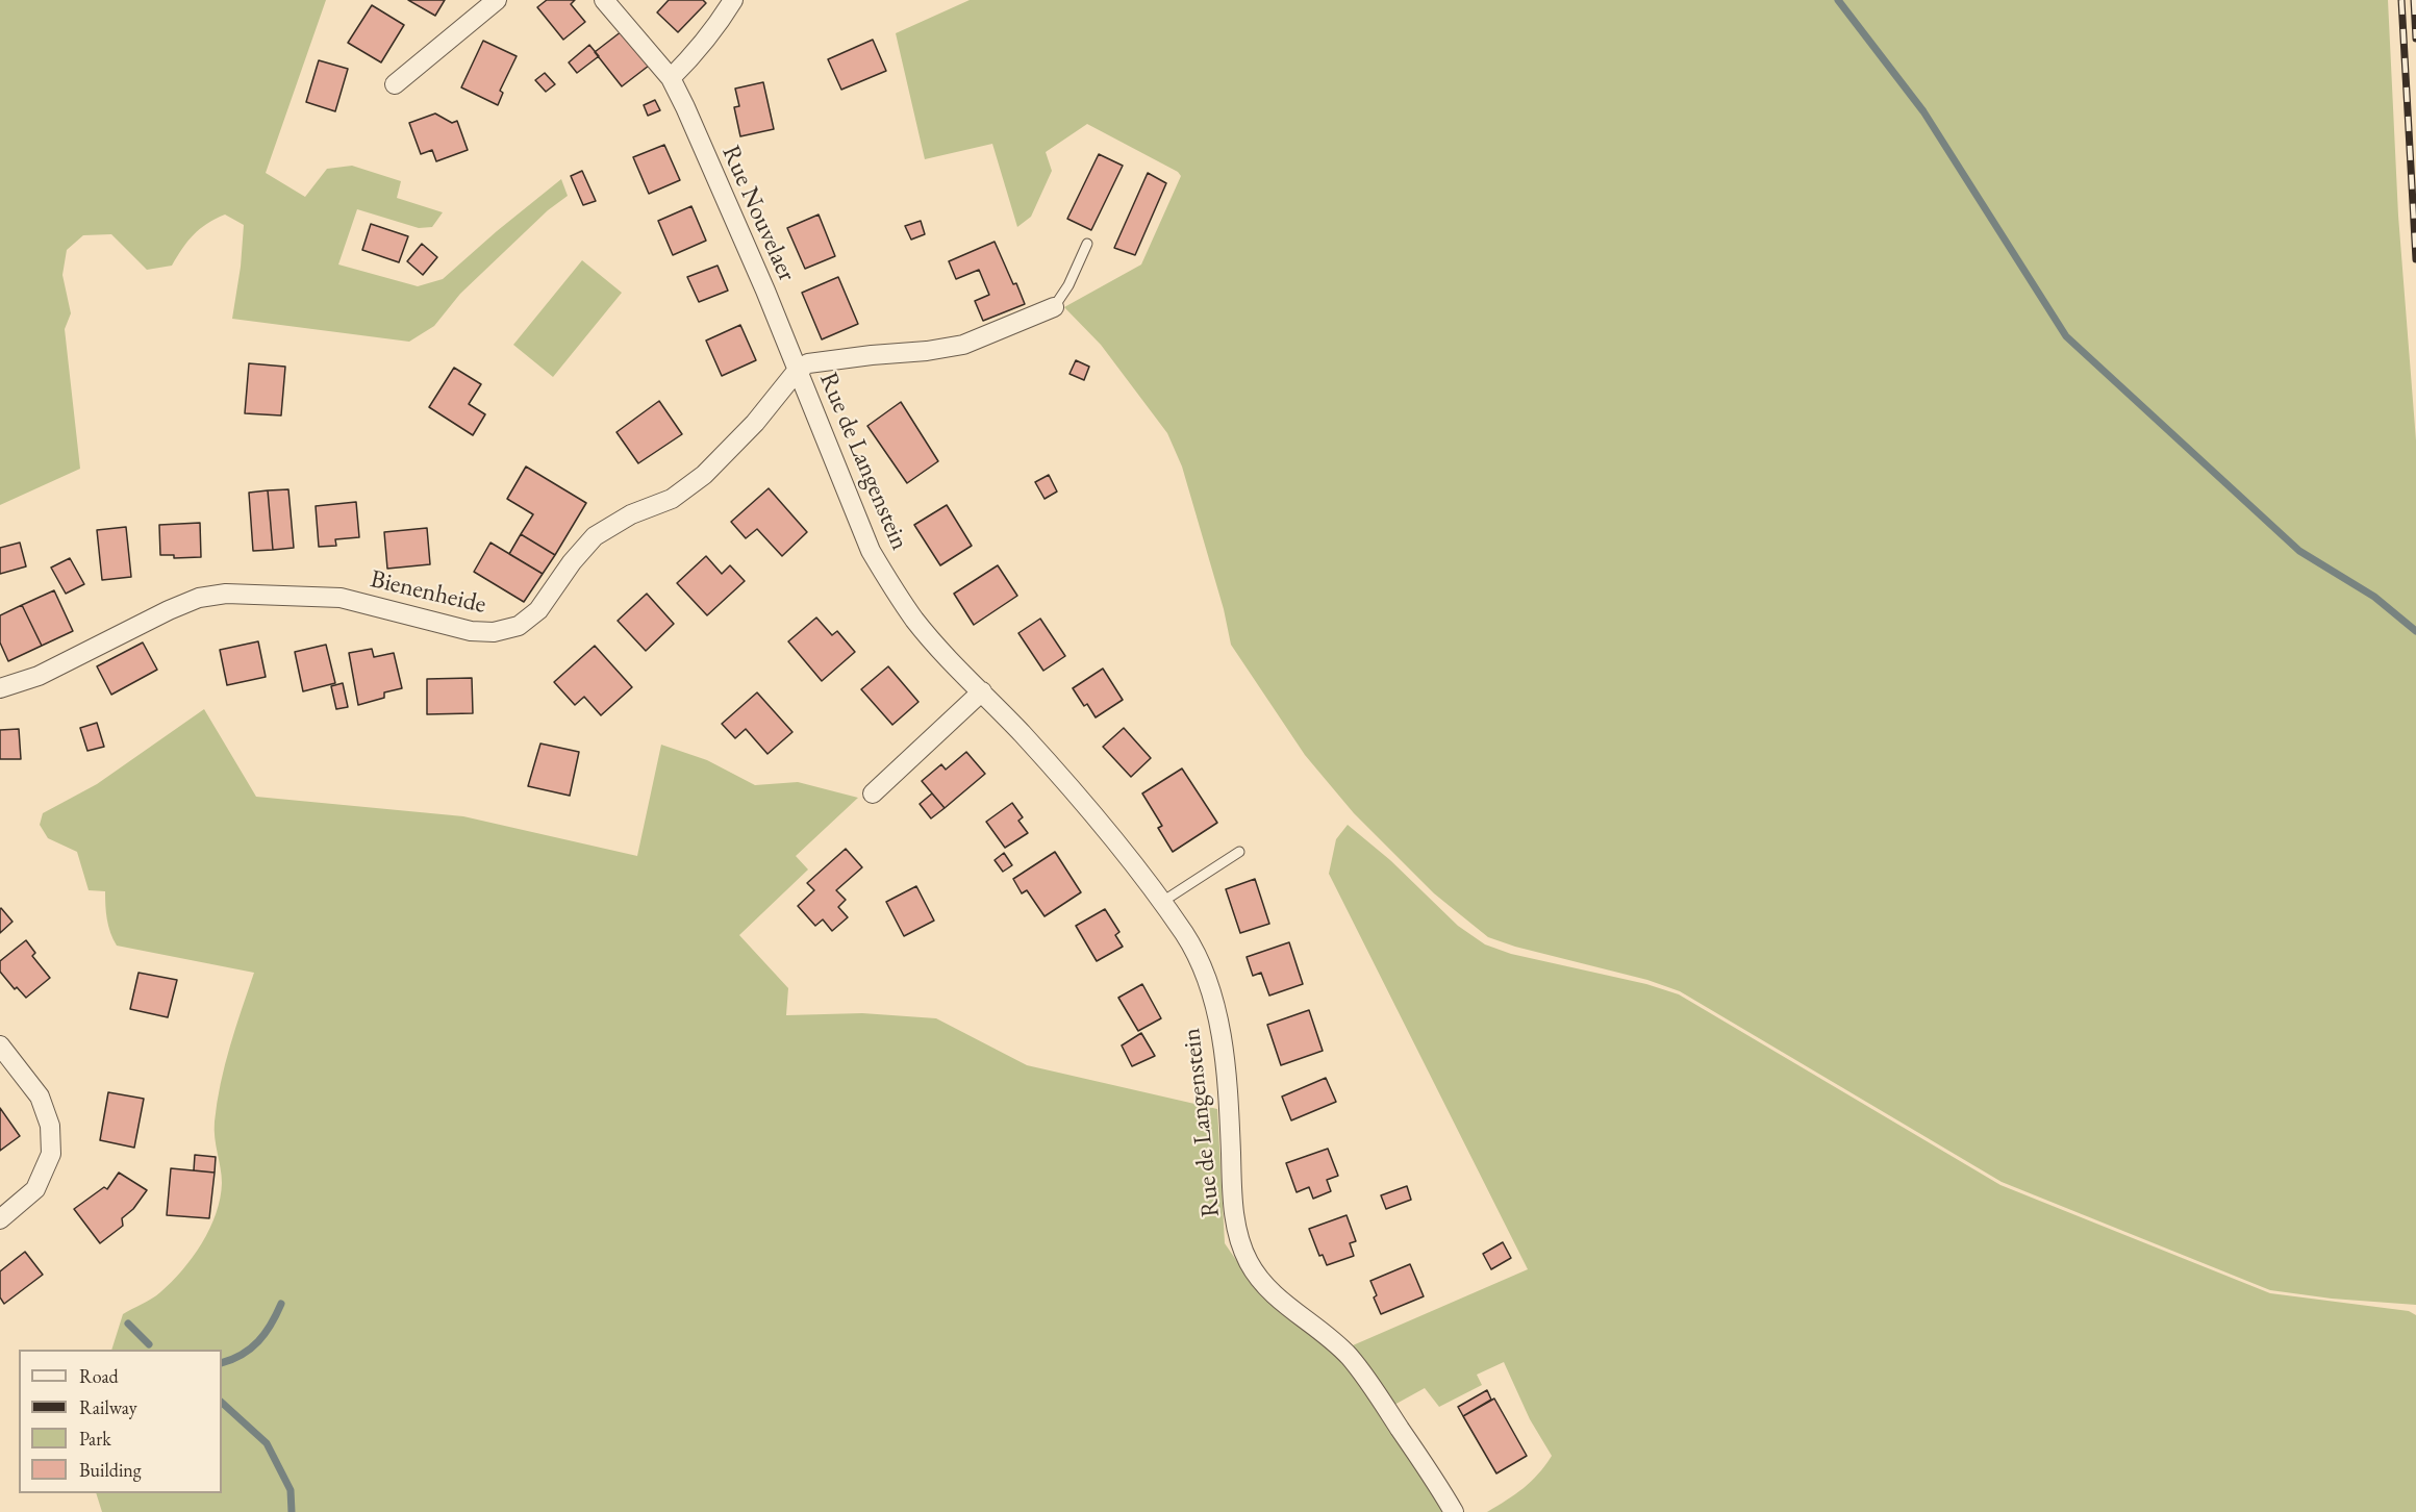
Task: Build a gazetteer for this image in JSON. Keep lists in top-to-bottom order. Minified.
{"streets":{"street":["Rue Nouvelaer","Rue de Langenstein","Bienenheide"]},"crossings":[["Rue Nouvelaer","Rue de Langenstein"],["Rue Nouvelaer","Bienenheide"],["Rue de Langenstein","Bienenheide"]],"legend":["Road","Railway","Park","Building"]}
